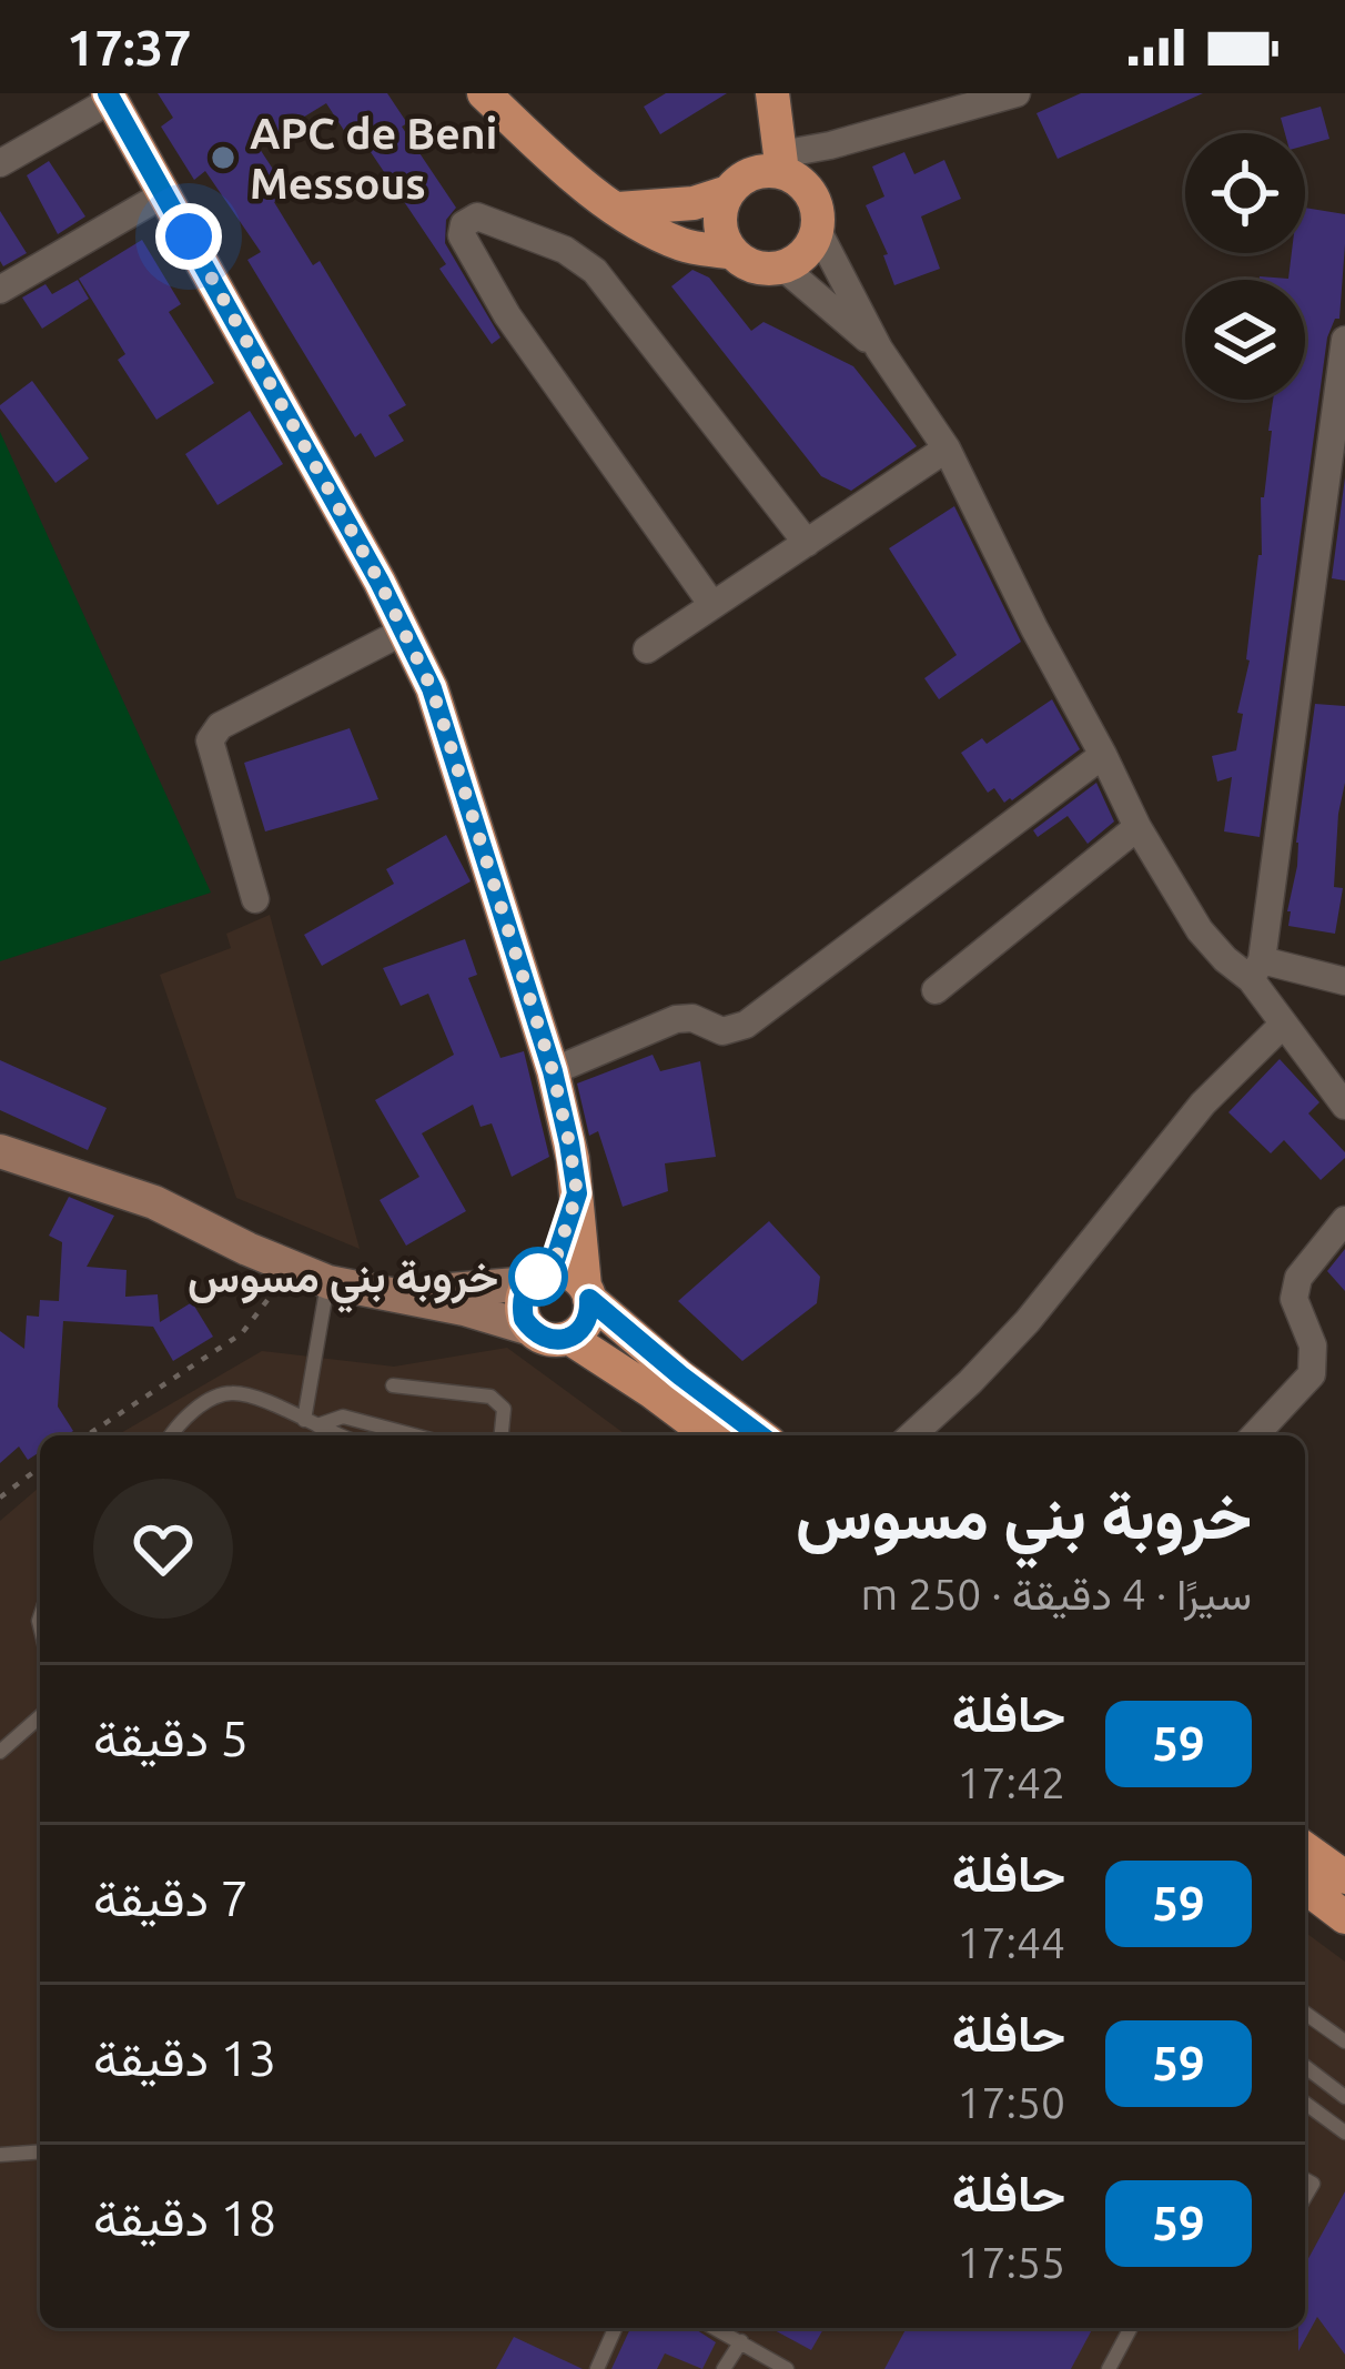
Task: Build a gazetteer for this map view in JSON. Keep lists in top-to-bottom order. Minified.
{"places":["APC de Beni Messous","خروبة بني مسوس"],"lines":["bus line 59"],"page":{"status":"17:37","heading":["خروبة بني مسوس","سيرًا · 4 دقيقة · 250 m"],"list":[{"mark":"59","name":"حافلة","note":"17:42","value":"5 دقيقة"},{"mark":"59","name":"حافلة","note":"17:44","value":"7 دقيقة"},{"mark":"59","name":"حافلة","note":"17:50","value":"13 دقيقة"},{"mark":"59","name":"حافلة","note":"17:55","value":"18 دقيقة"}]}}
